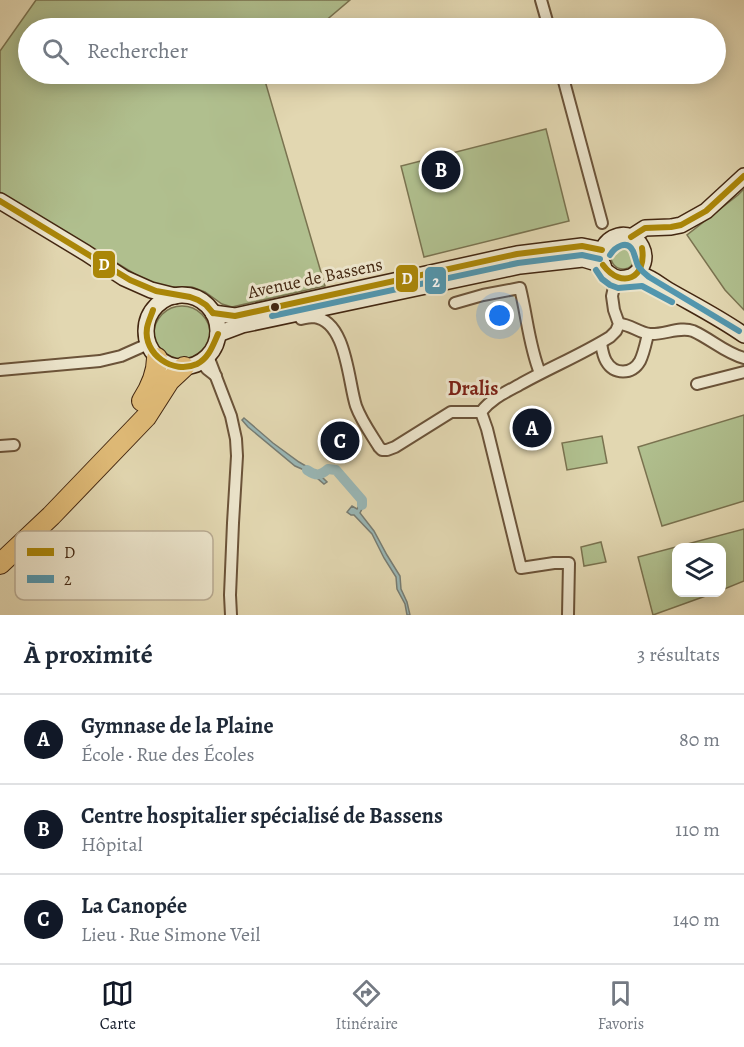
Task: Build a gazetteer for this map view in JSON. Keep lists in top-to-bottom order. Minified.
{"streets":{"main road":["Avenue de Bassens"]},"districts":["Dralis"],"lines":["transit line D","transit line 2"],"legend":["D","2"],"page":{"search":"Rechercher","pins":["B","A","C"],"heading":["À proximité","3 résultats"],"list":[{"mark":"A","name":"Gymnase de la Plaine","note":"École · Rue des Écoles","value":"80 m"},{"mark":"B","name":"Centre hospitalier spécialisé de Bassens","note":"Hôpital","value":"110 m"},{"mark":"C","name":"La Canopée","note":"Lieu · Rue Simone Veil","value":"140 m"}],"nav":["Carte","Itinéraire","Favoris"]}}
